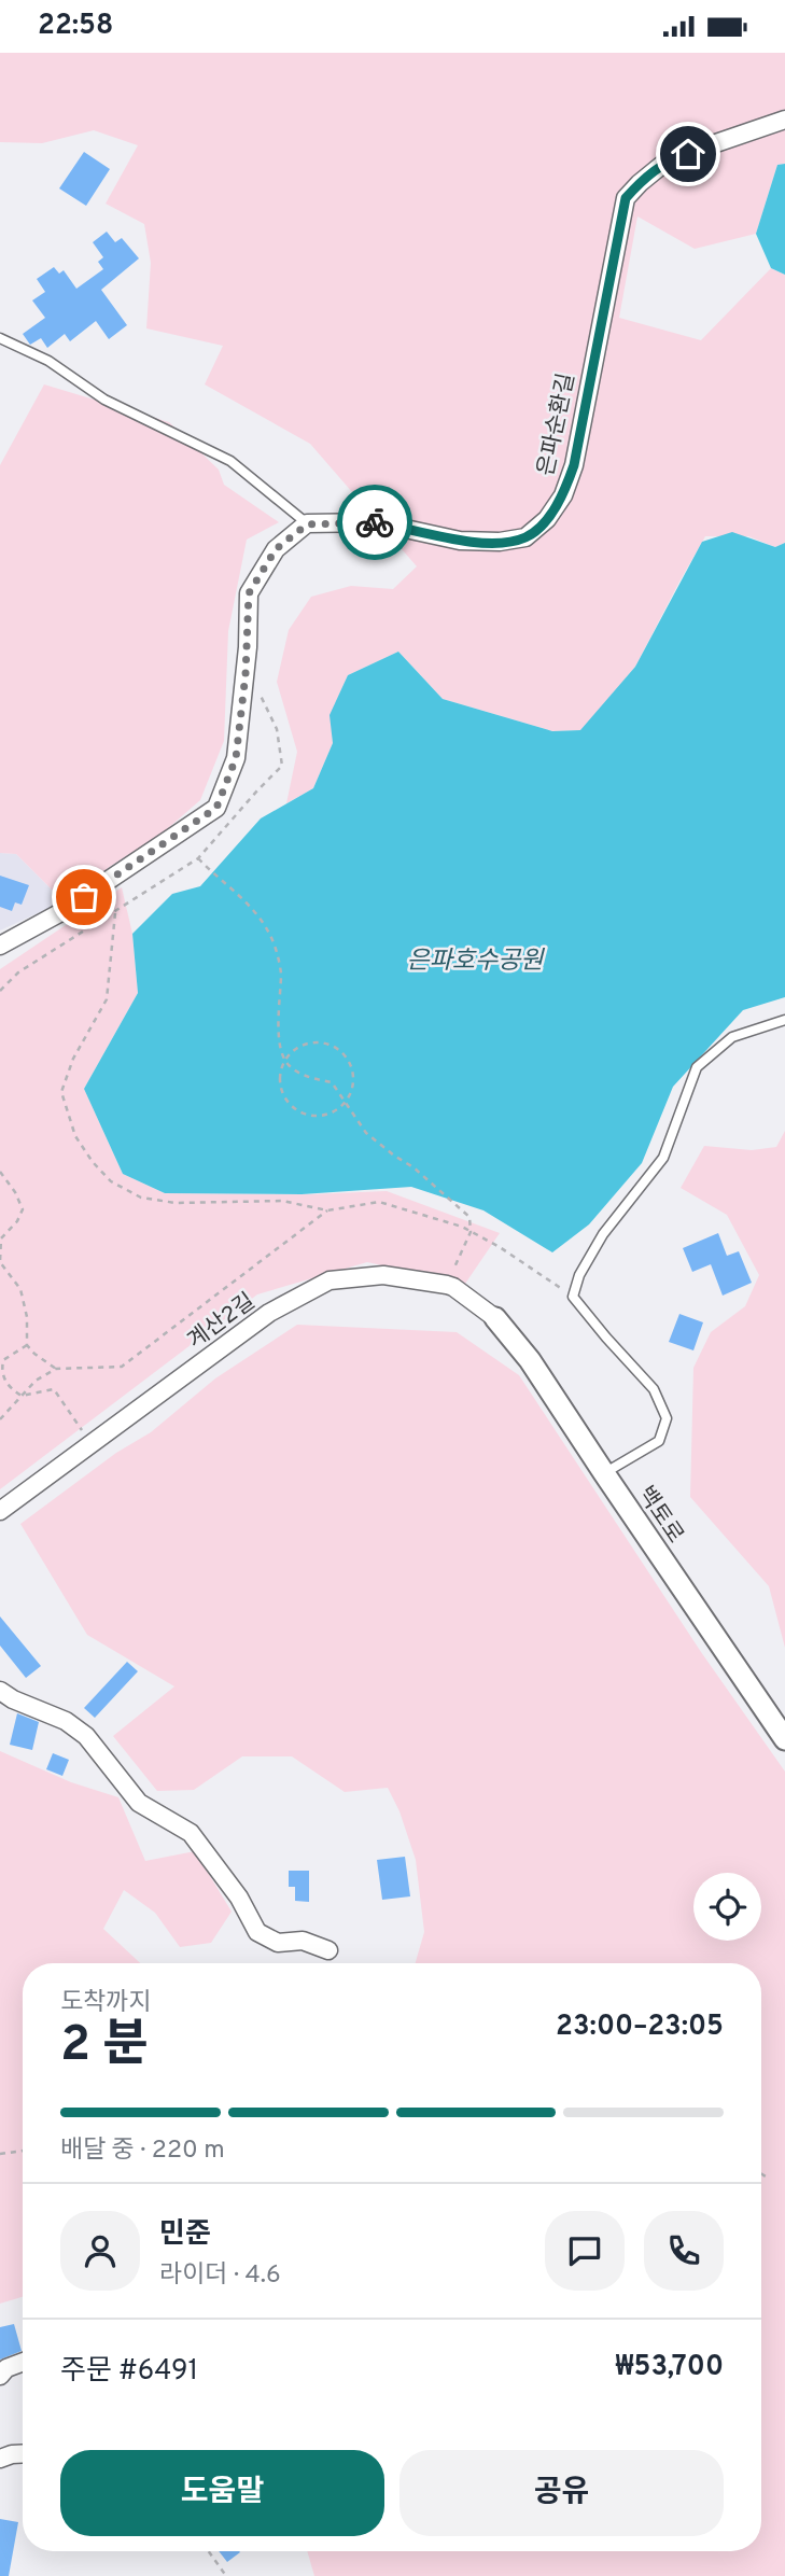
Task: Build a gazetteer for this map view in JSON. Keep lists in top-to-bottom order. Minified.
{"streets":{"street":["은파순환길","계산2길","백토로"]},"crossings":[["계산2길","백토로"]],"water":["은파호수공원"],"page":{"status":"22:58","heading":["2 분","도착까지","23:00–23:05"],"panel":["민준","라이더 · 4.6","주문 #6491","₩53,700"],"bar":"배달 중 · 220 m","buttons":["도움말","공유"]}}
